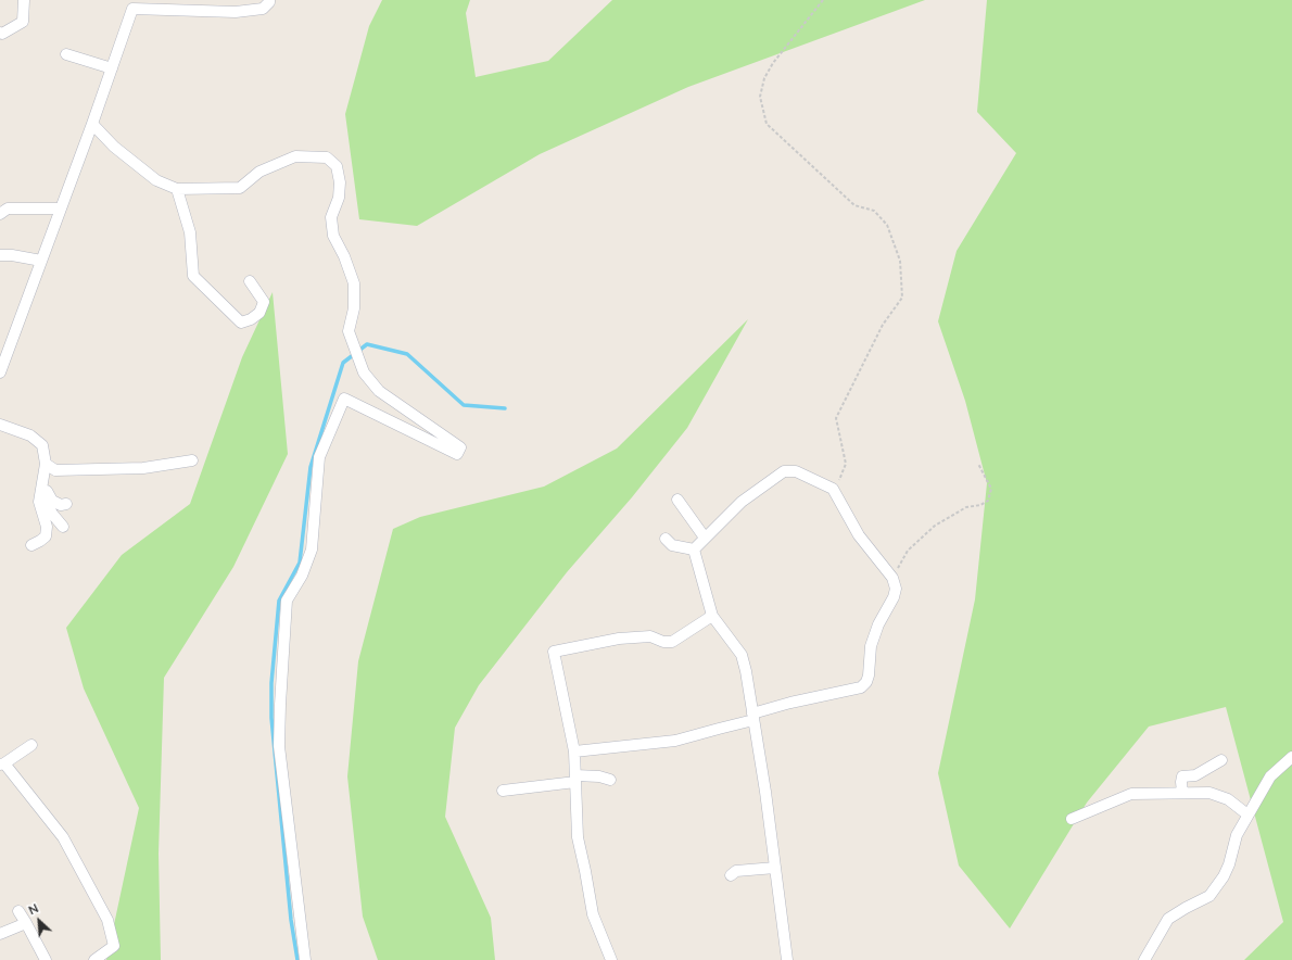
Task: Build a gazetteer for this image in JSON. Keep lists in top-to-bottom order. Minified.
{"north":"top left"}
